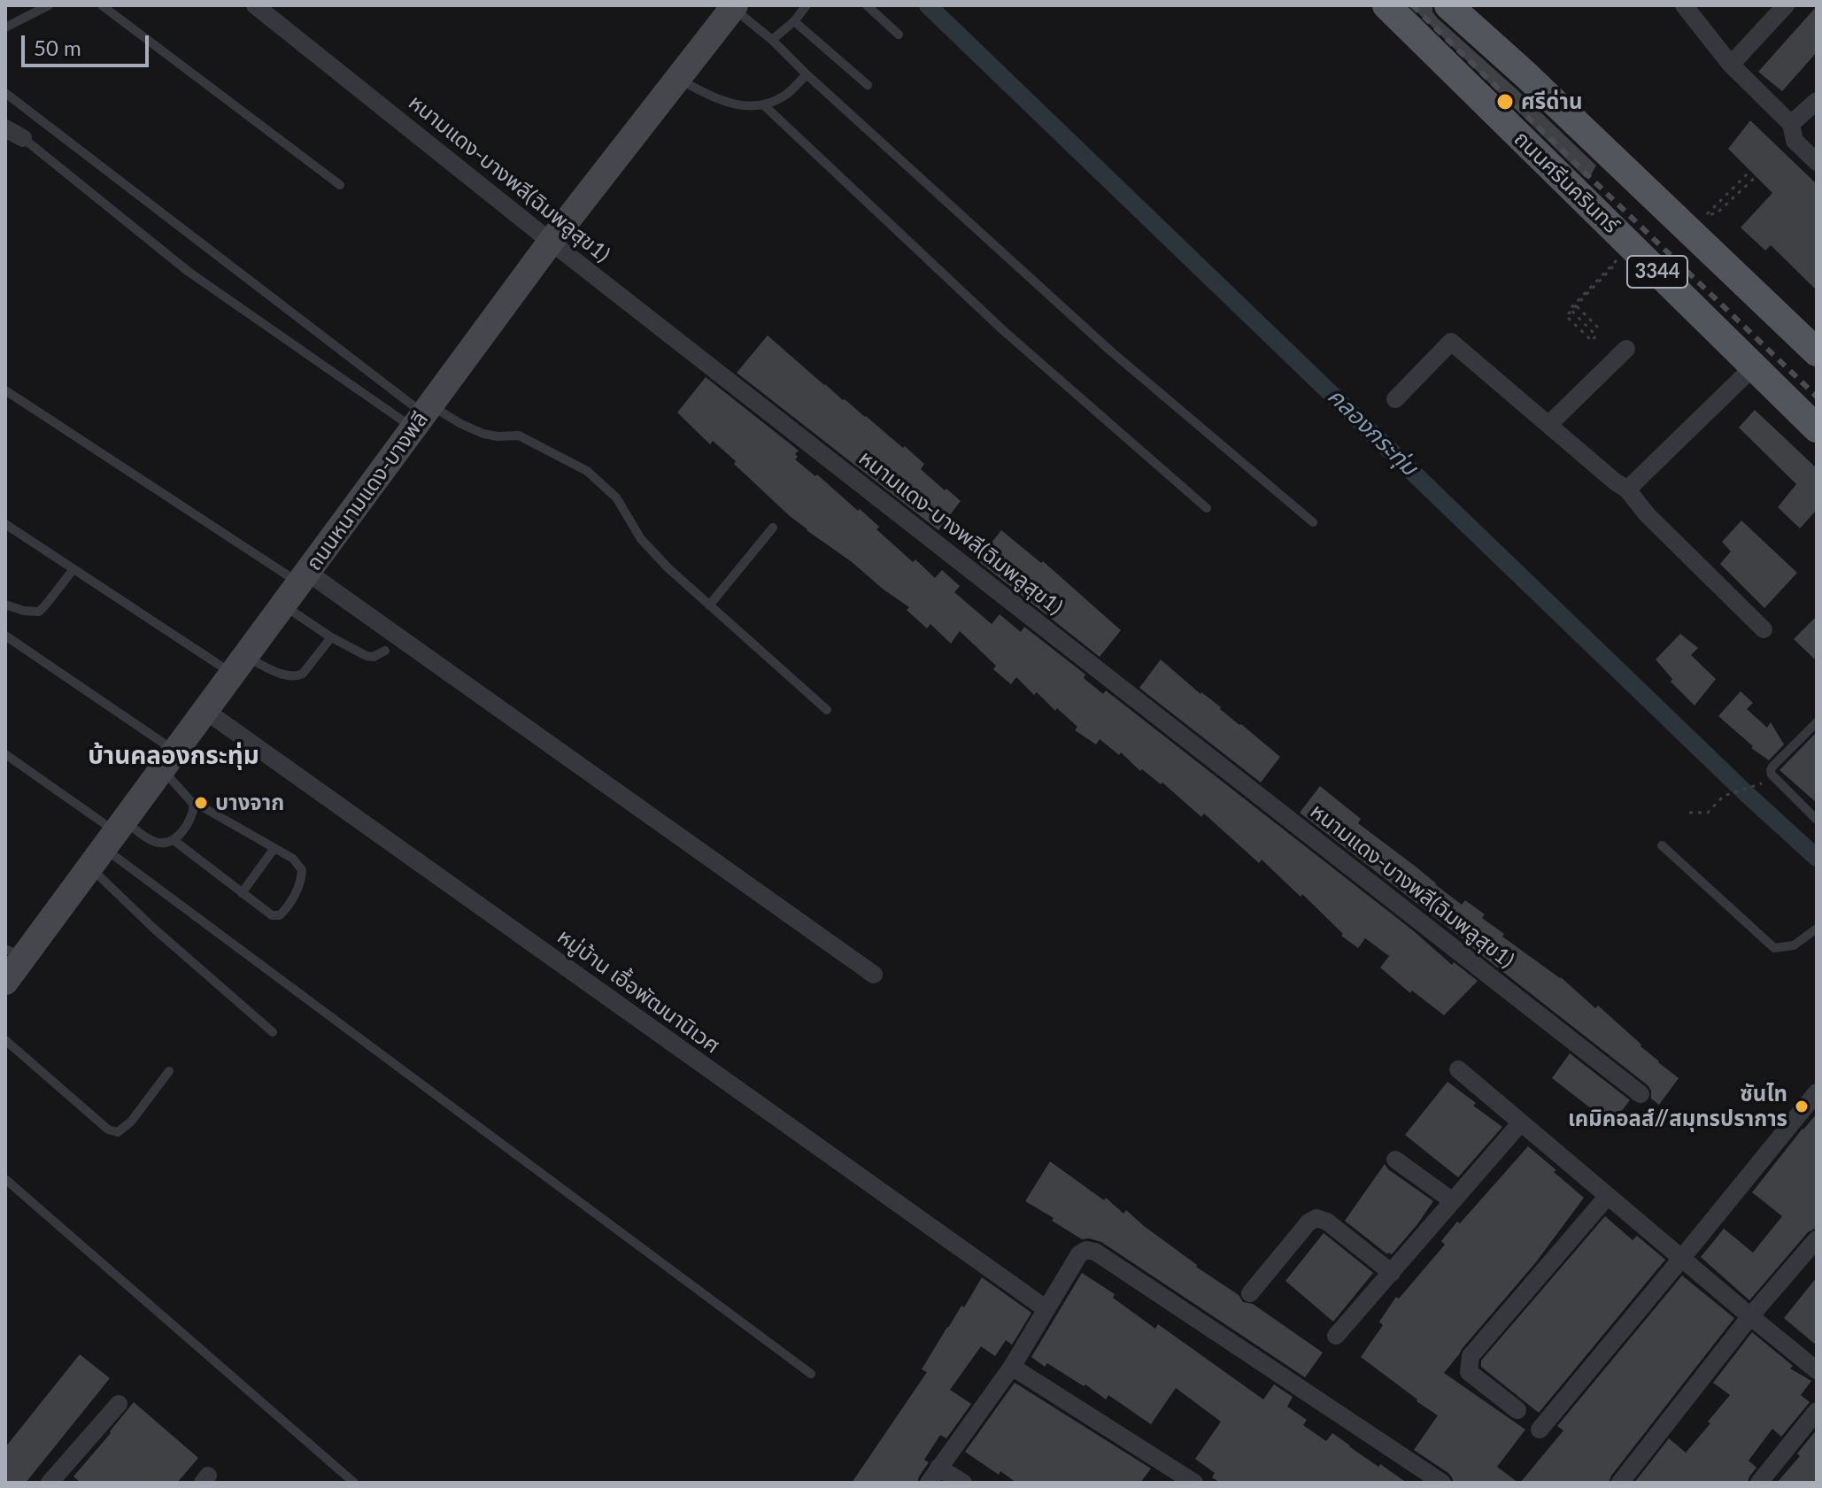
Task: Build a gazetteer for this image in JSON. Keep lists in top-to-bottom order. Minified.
{"streets":{"main road":["ถนนศรีนครินทร์","3344","ถนนหนามแดง-บางพลี"],"street":["หนามแดง-บางพลี(ฉิมพลูสุข1)","หมู่บ้าน เอื้อพัฒนานิเวศ"]},"crossings":[["หนามแดง-บางพลี(ฉิมพลูสุข1)","ถนนหนามแดง-บางพลี"],["ถนนหนามแดง-บางพลี","หมู่บ้าน เอื้อพัฒนานิเวศ"]],"districts":["บ้านคลองกระทุ่ม"],"water":["คลองกระทุ่ม"],"places":["ศรีด่าน","บางจาก","ซันไท เคมิคอลส์//สมุทรปราการ"],"scale_bar":"50 m"}
